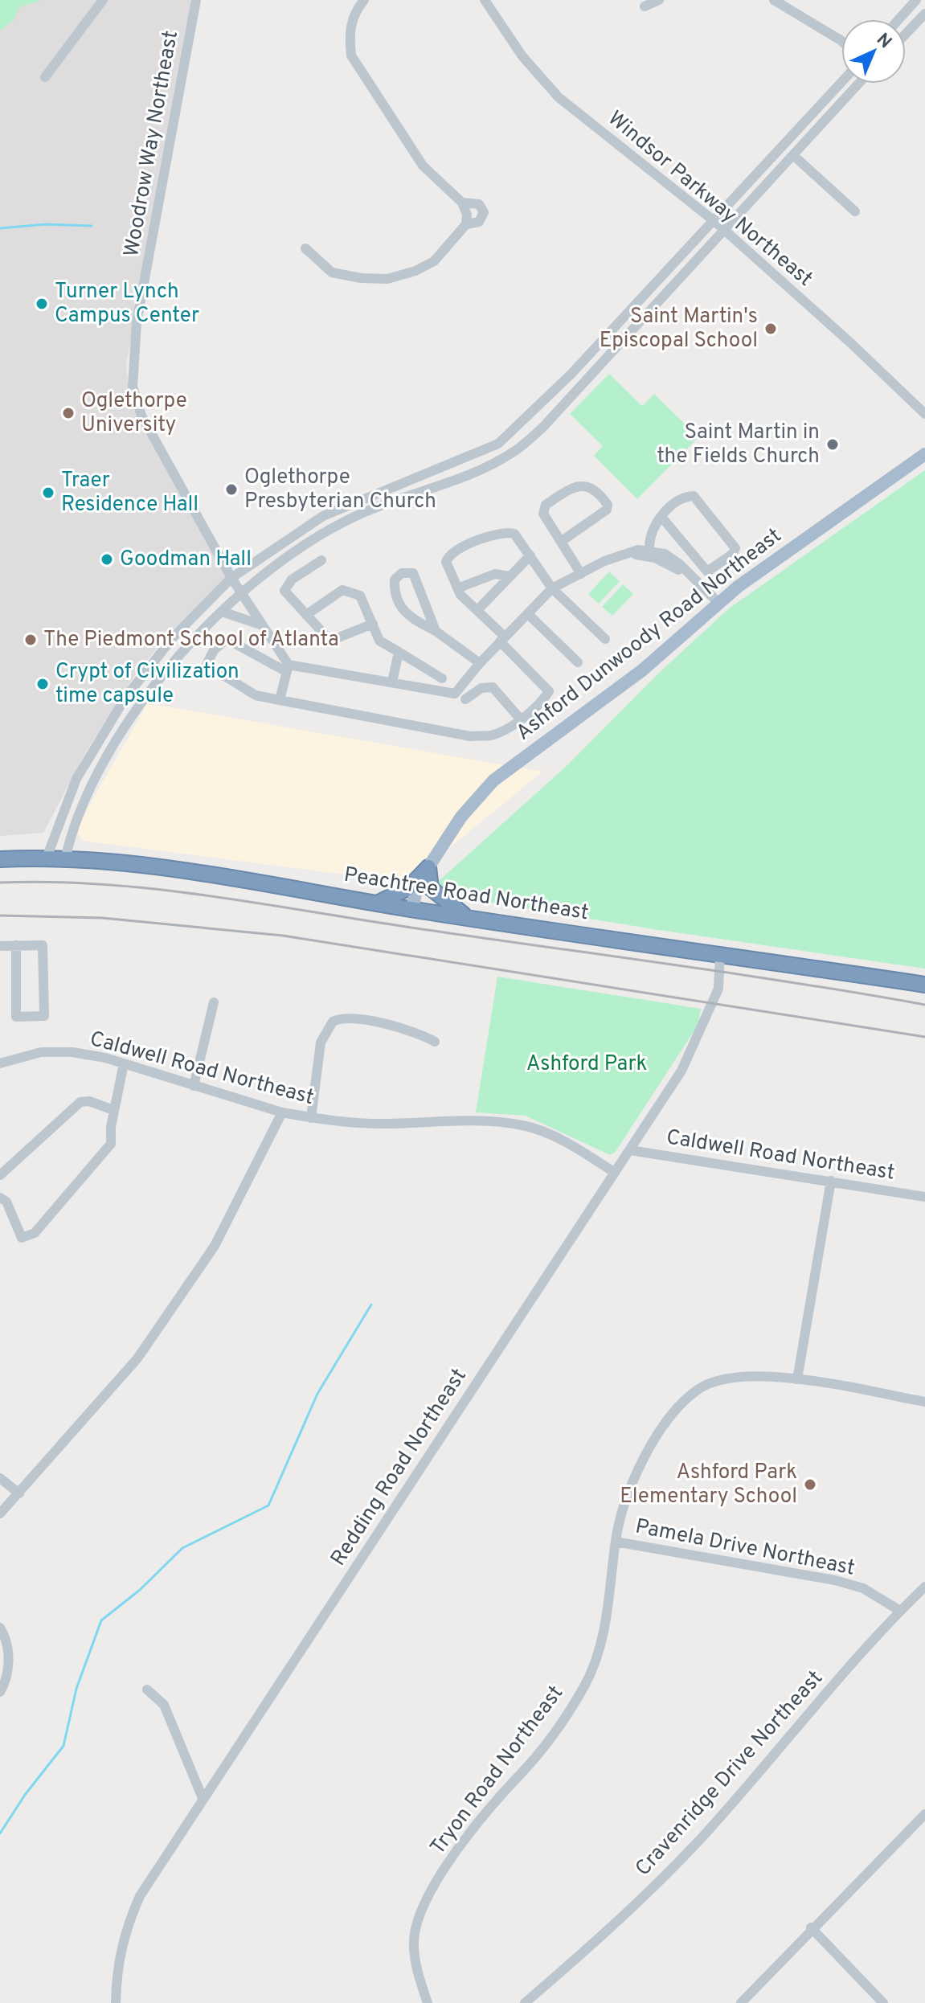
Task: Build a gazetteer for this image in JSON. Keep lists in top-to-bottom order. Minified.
{"streets":{"highway":["Peachtree Road Northeast"],"main road":["Ashford Dunwoody Road Northeast"],"street":["Woodrow Way Northeast","Windsor Parkway Northeast","Caldwell Road Northeast","Redding Road Northeast","Pamela Drive Northeast","Tryon Road Northeast","Cravenridge Drive Northeast"]},"crossings":[["Ashford Dunwoody Road Northeast","Peachtree Road Northeast"],["Peachtree Road Northeast","Redding Road Northeast"],["Caldwell Road Northeast","Redding Road Northeast"],["Pamela Drive Northeast","Tryon Road Northeast"],["Pamela Drive Northeast","Cravenridge Drive Northeast"]],"parks":["Ashford Park"],"places":["Turner Lynch Campus Center","Saint Martin's Episcopal School","Oglethorpe University","Saint Martin in the Fields Church","Oglethorpe Presbyterian Church","Traer Residence Hall","Goodman Hall","The Piedmont School of Atlanta","Crypt of Civilization time capsule","Ashford Park Elementary School"],"north":"top right"}
